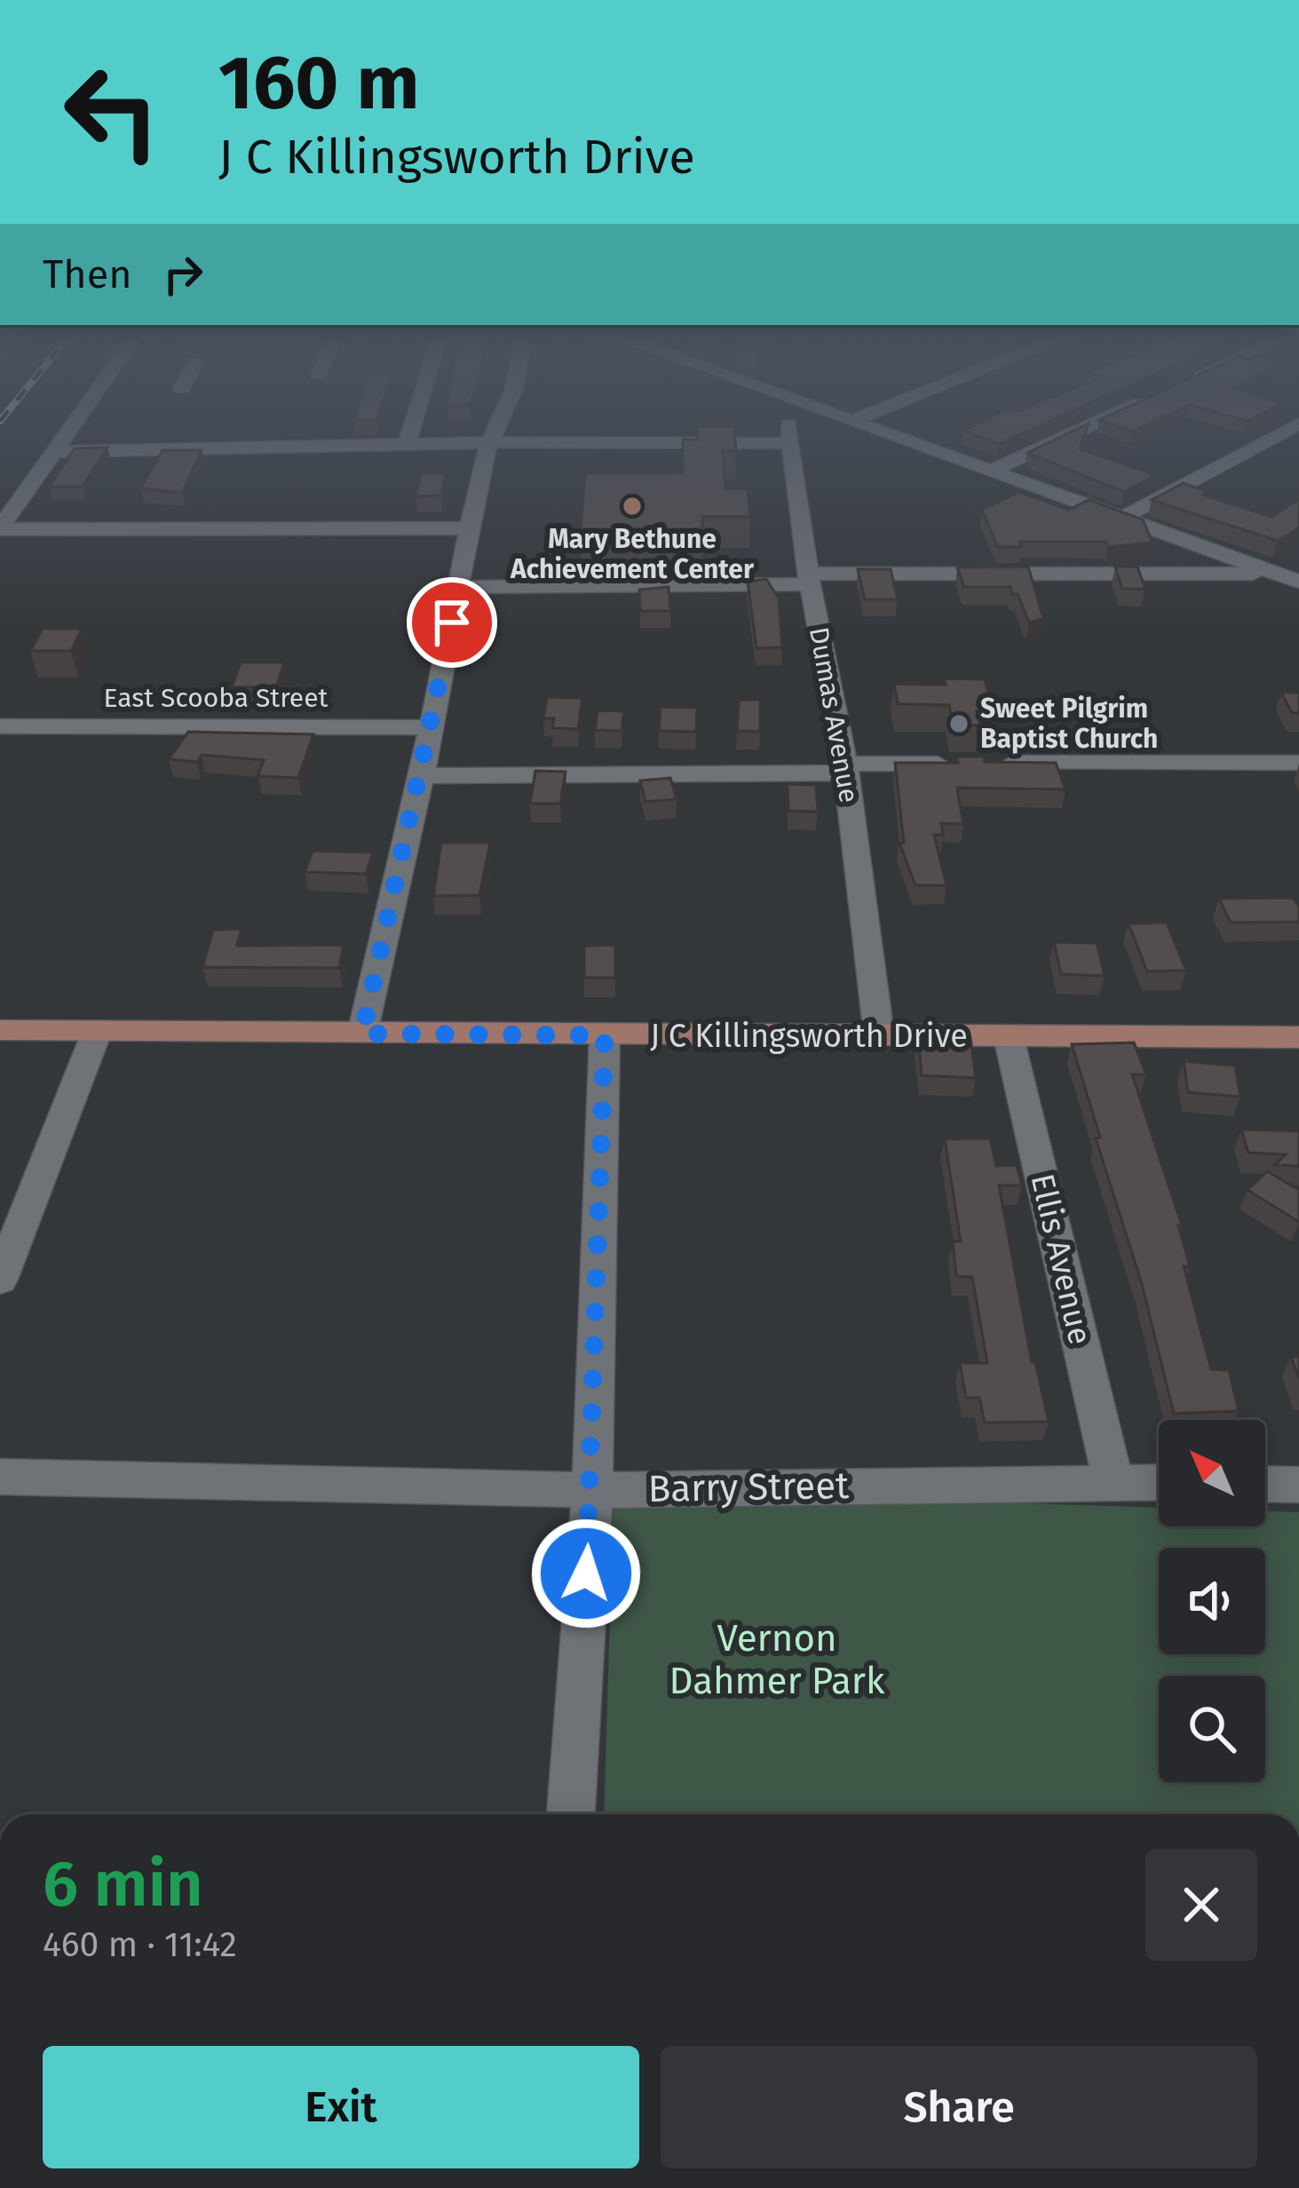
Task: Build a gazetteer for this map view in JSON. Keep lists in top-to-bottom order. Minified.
{"streets":{"main road":["J C Killingsworth Drive"],"street":["East Scooba Street","Dumas Avenue","Ellis Avenue","Barry Street"]},"crossings":[["Dumas Avenue","J C Killingsworth Drive"],["J C Killingsworth Drive","Ellis Avenue"],["Ellis Avenue","Barry Street"]],"parks":["Vernon Dahmer Park"],"places":["Mary Bethune Achievement Center","Sweet Pilgrim Baptist Church"],"north":"top left","page":{"turn":["160 m","J C Killingsworth Drive"],"then":"Then","heading":["6 min","460 m · 11:42"],"buttons":["Exit","Share"]}}
